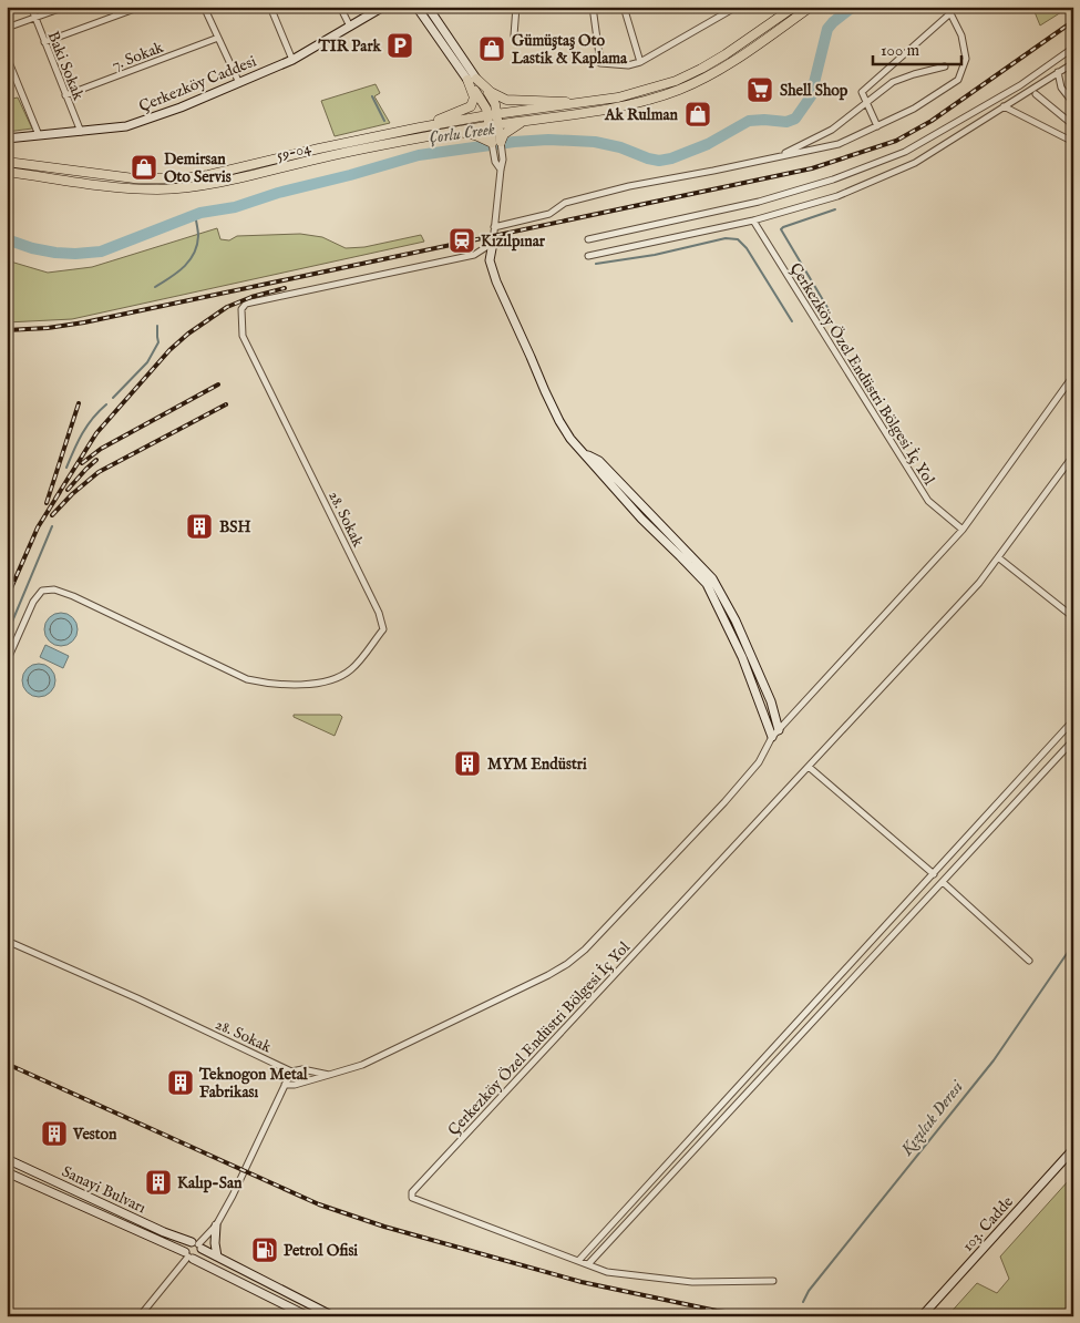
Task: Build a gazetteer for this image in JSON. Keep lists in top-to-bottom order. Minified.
{"streets":{"main road":["Çerkezköy Caddesi","59-04","Sanayi Bulvarı","103. Cadde"],"street":["7. Sokak","Baki Sokak","Çerkezköy Özel Endüstri Bölgesi İç Yol","28. Sokak"]},"crossings":[["7. Sokak","Baki Sokak"],["Baki Sokak","Çerkezköy Caddesi"]],"water":["Çorlu Creek","Kızılcık Deresi"],"places":{"parking":["TIR Park"],"shop":["Gümüştaş Oto Lastik & Kaplama","Ak Rulman","Demirsan Oto Servis"],"supermarket":["Shell Shop"],"station":["Kızılpınar"],"building":["BSH","MYM Endüstri","Teknogon Metal Fabrikası","Veston","Kalıp-San"],"fuel station":["Petrol Ofisi"]},"scale_bar":"100 m"}
